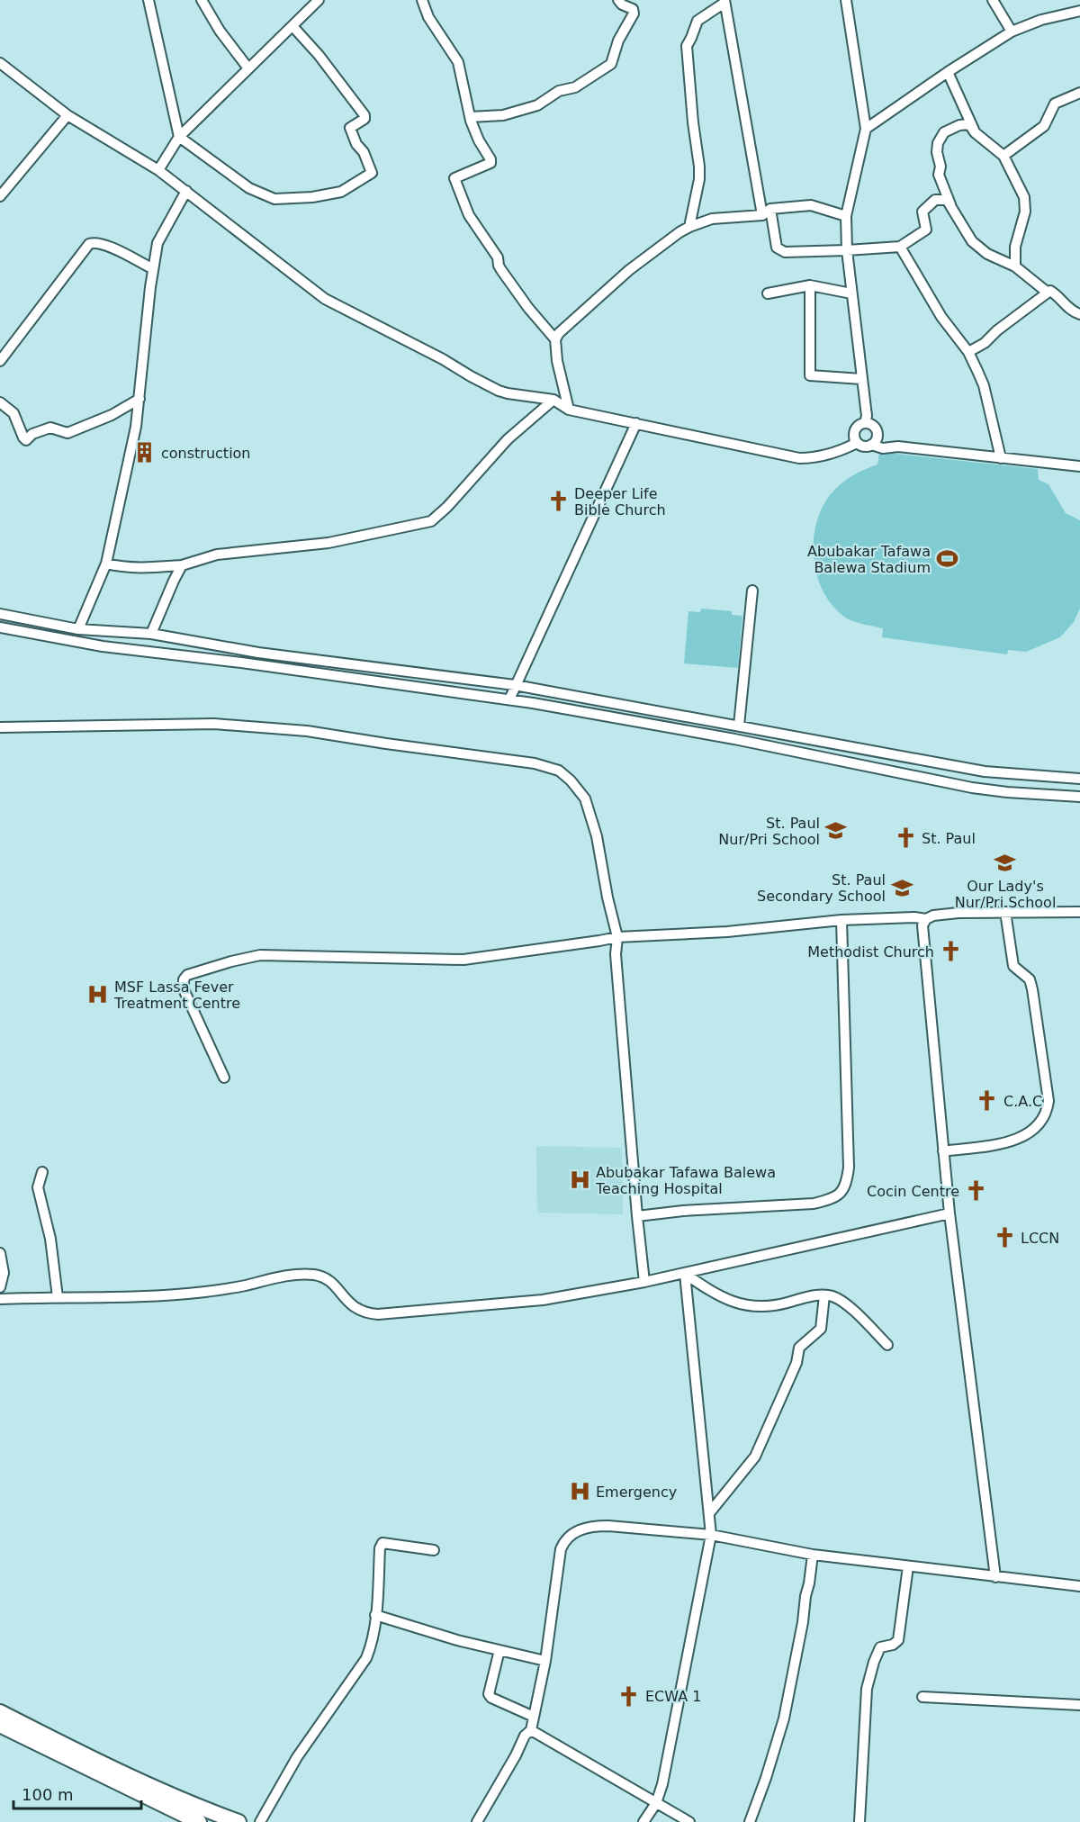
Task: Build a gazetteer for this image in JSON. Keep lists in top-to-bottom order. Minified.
{"places":{"building":["construction"],"church":["Deeper Life Bible Church","St. Paul","Methodist Church","C.A.C","Cocin Centre","LCCN","ECWA 1"],"sports":["Abubakar Tafawa Balewa Stadium"],"school or university":["St. Paul Nur/Pri School","Our Lady's Nur/Pri School","St. Paul Secondary School"],"hospital":["MSF Lassa Fever Treatment Centre","Abubakar Tafawa Balewa Teaching Hospital","Emergency"]},"scale_bar":"100 m"}
